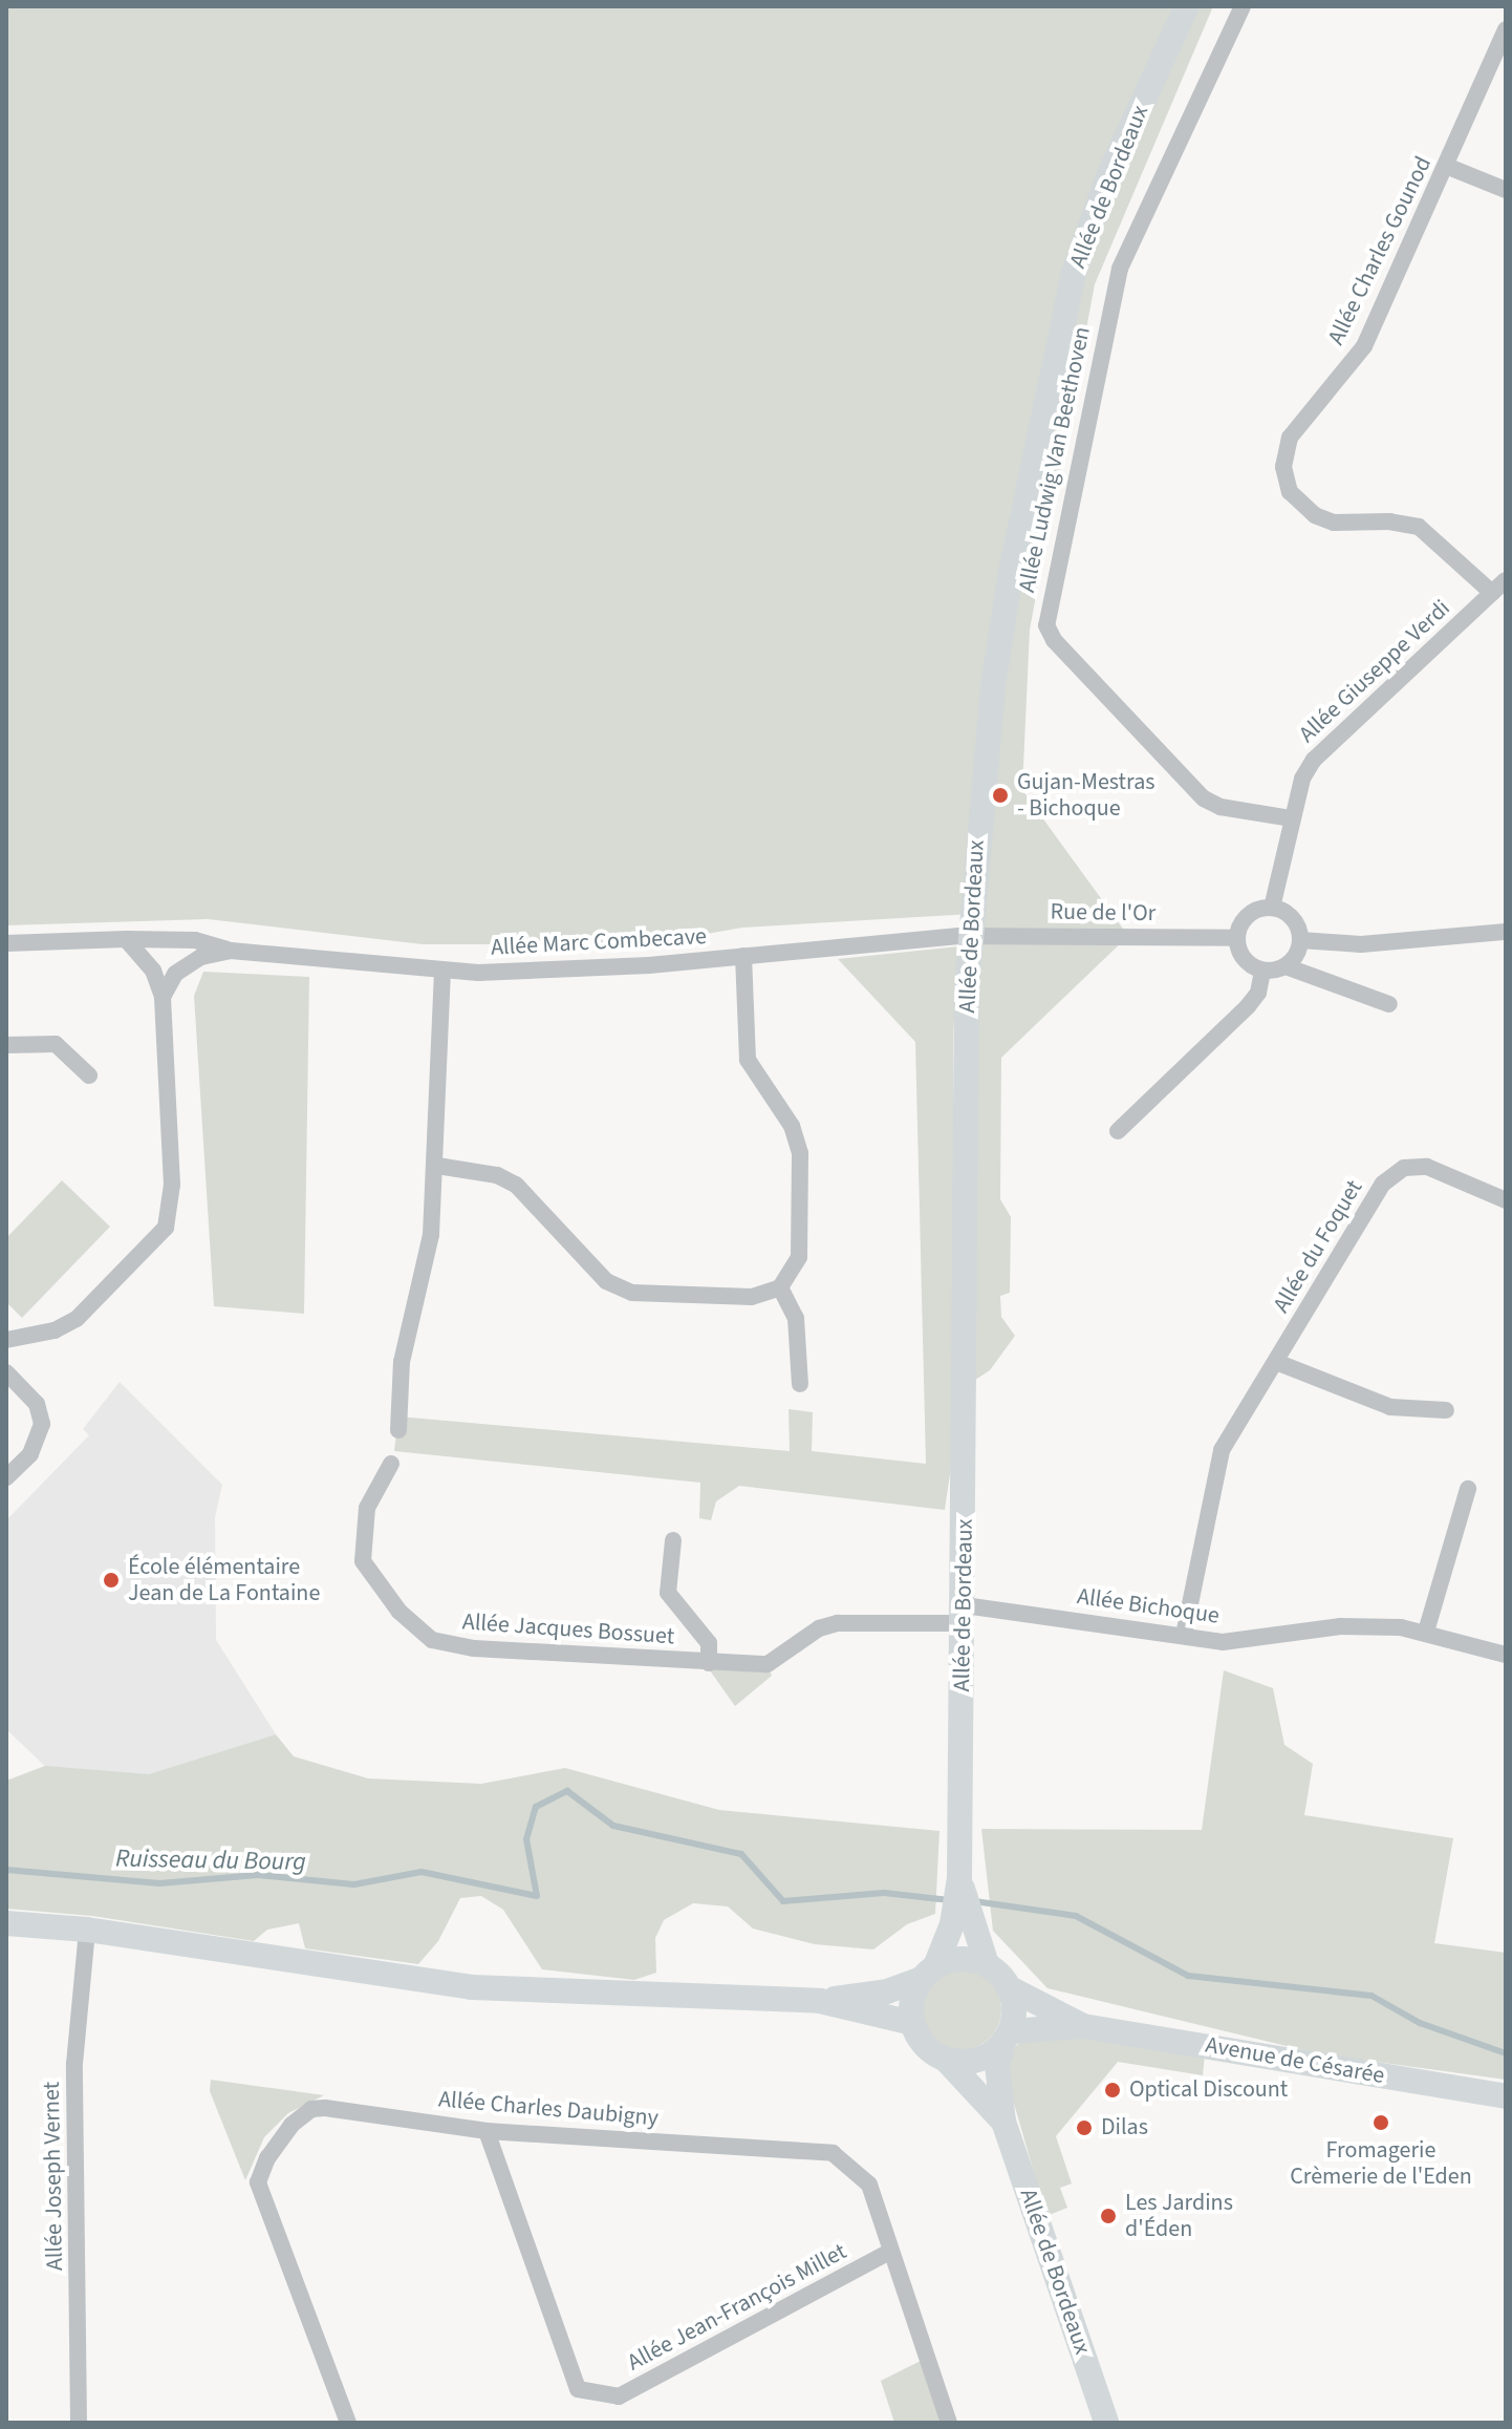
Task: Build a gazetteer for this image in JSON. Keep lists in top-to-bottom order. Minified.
{"streets":{"main road":["Allée de Bordeaux","Avenue de Césarée"],"street":["Allée Charles Gounod","Allée Ludwig Van Beethoven","Allée Giuseppe Verdi","Rue de l'Or","Allée Marc Combecave","Allée du Foquet","Allée Bichoque","Allée Jacques Bossuet","Allée Charles Daubigny","Allée Joseph Vernet","Allée Jean-François Millet"]},"crossings":[["Allée de Bordeaux","Rue de l'Or"],["Allée de Bordeaux","Allée Marc Combecave"],["Allée de Bordeaux","Allée Bichoque"],["Allée de Bordeaux","Allée Jacques Bossuet"],["Allée de Bordeaux","Avenue de Césarée"],["Allée Charles Gounod","Allée Giuseppe Verdi"],["Allée Ludwig Van Beethoven","Allée Giuseppe Verdi"],["Allée Giuseppe Verdi","Rue de l'Or"],["Rue de l'Or","Allée Marc Combecave"],["Allée du Foquet","Allée Bichoque"],["Allée Bichoque","Allée Jacques Bossuet"],["Allée Charles Daubigny","Allée Jean-François Millet"]],"water":["Ruisseau du Bourg"],"places":["Gujan-Mestras - Bichoque","École élémentaire Jean de La Fontaine","Optical Discount","Fromagerie Crèmerie de l'Eden","Dilas","Les Jardins d'Éden"]}
